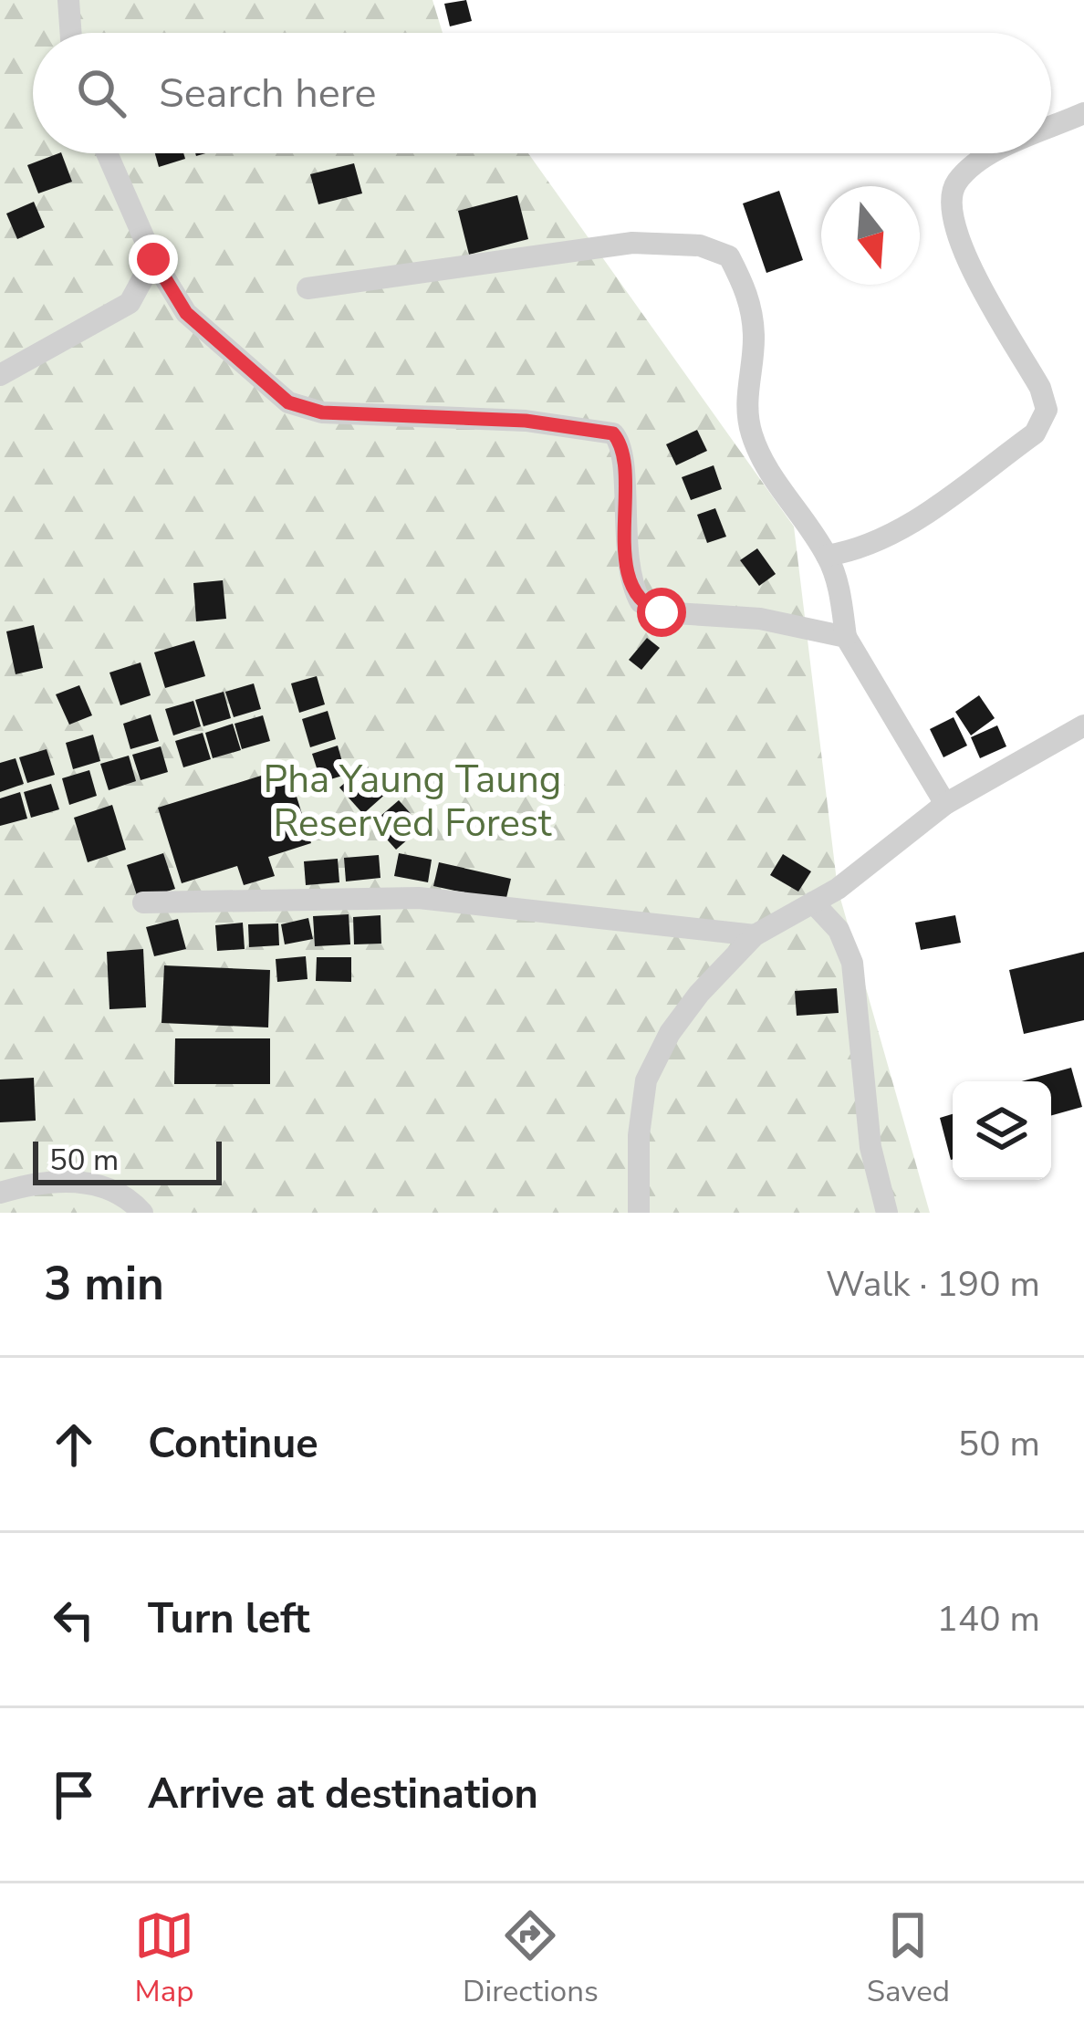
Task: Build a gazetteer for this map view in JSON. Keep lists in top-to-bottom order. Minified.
{"parks":["Pha Yaung Taung Reserved Forest"],"scale_bar":"50 m","north":"bottom","page":{"search":"Search here","scale":"50 m","heading":["3 min","Walk · 190 m"],"list":[["Continue","50 m"],["Turn left","140 m"],"Arrive at destination"],"nav":["Map","Directions","Saved"]}}
